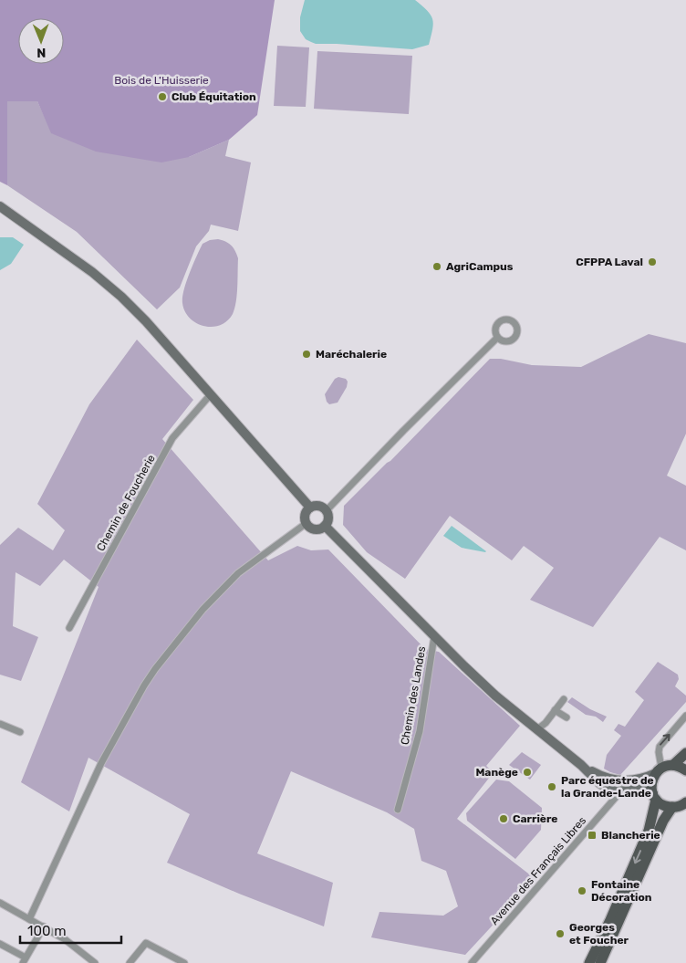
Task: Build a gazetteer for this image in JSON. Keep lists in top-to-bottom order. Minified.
{"streets":{"street":["Chemin de Foucherie","Chemin des Landes","Avenue des Français Libres"]},"parks":["Bois de L'Huisserie"],"places":{"other":["Club Équitation","CFPPA Laval","AgriCampus","Maréchalerie","Manège","Parc équestre de la Grande-Lande","Carrière","Fontaine Décoration","Georges et Foucher"],"transit":["Blancherie"]},"scale_bar":"100 m","north":"bottom"}
